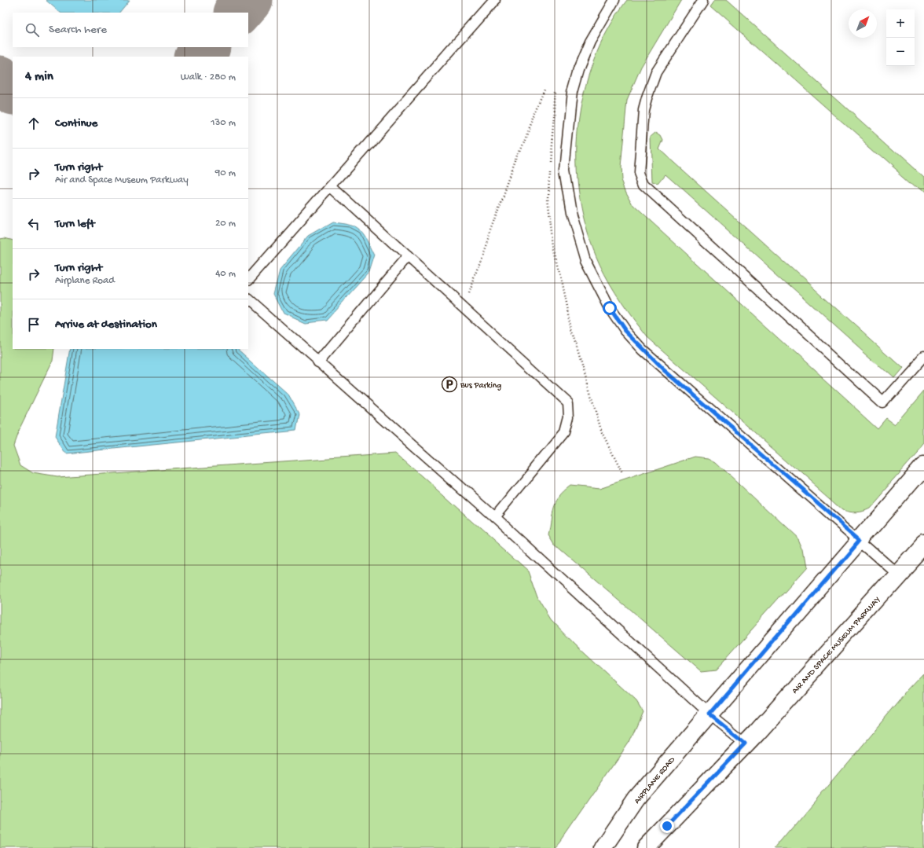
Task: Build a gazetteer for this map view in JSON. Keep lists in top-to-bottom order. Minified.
{"streets":{"street":["AIR AND SPACE MUSEUM PARKWAY","AIRPLANE ROAD"]},"places":{"parking":["Bus Parking"]},"north":"top right","page":{"map_buttons":["+","−"],"search":"Search here","heading":["4 min","Walk · 280 m"],"list":[["Continue","130 m"],["Turn right","Air and Space Museum Parkway","90 m"],["Turn left","20 m"],["Turn right","Airplane Road","40 m"],"Arrive at destination"]}}
